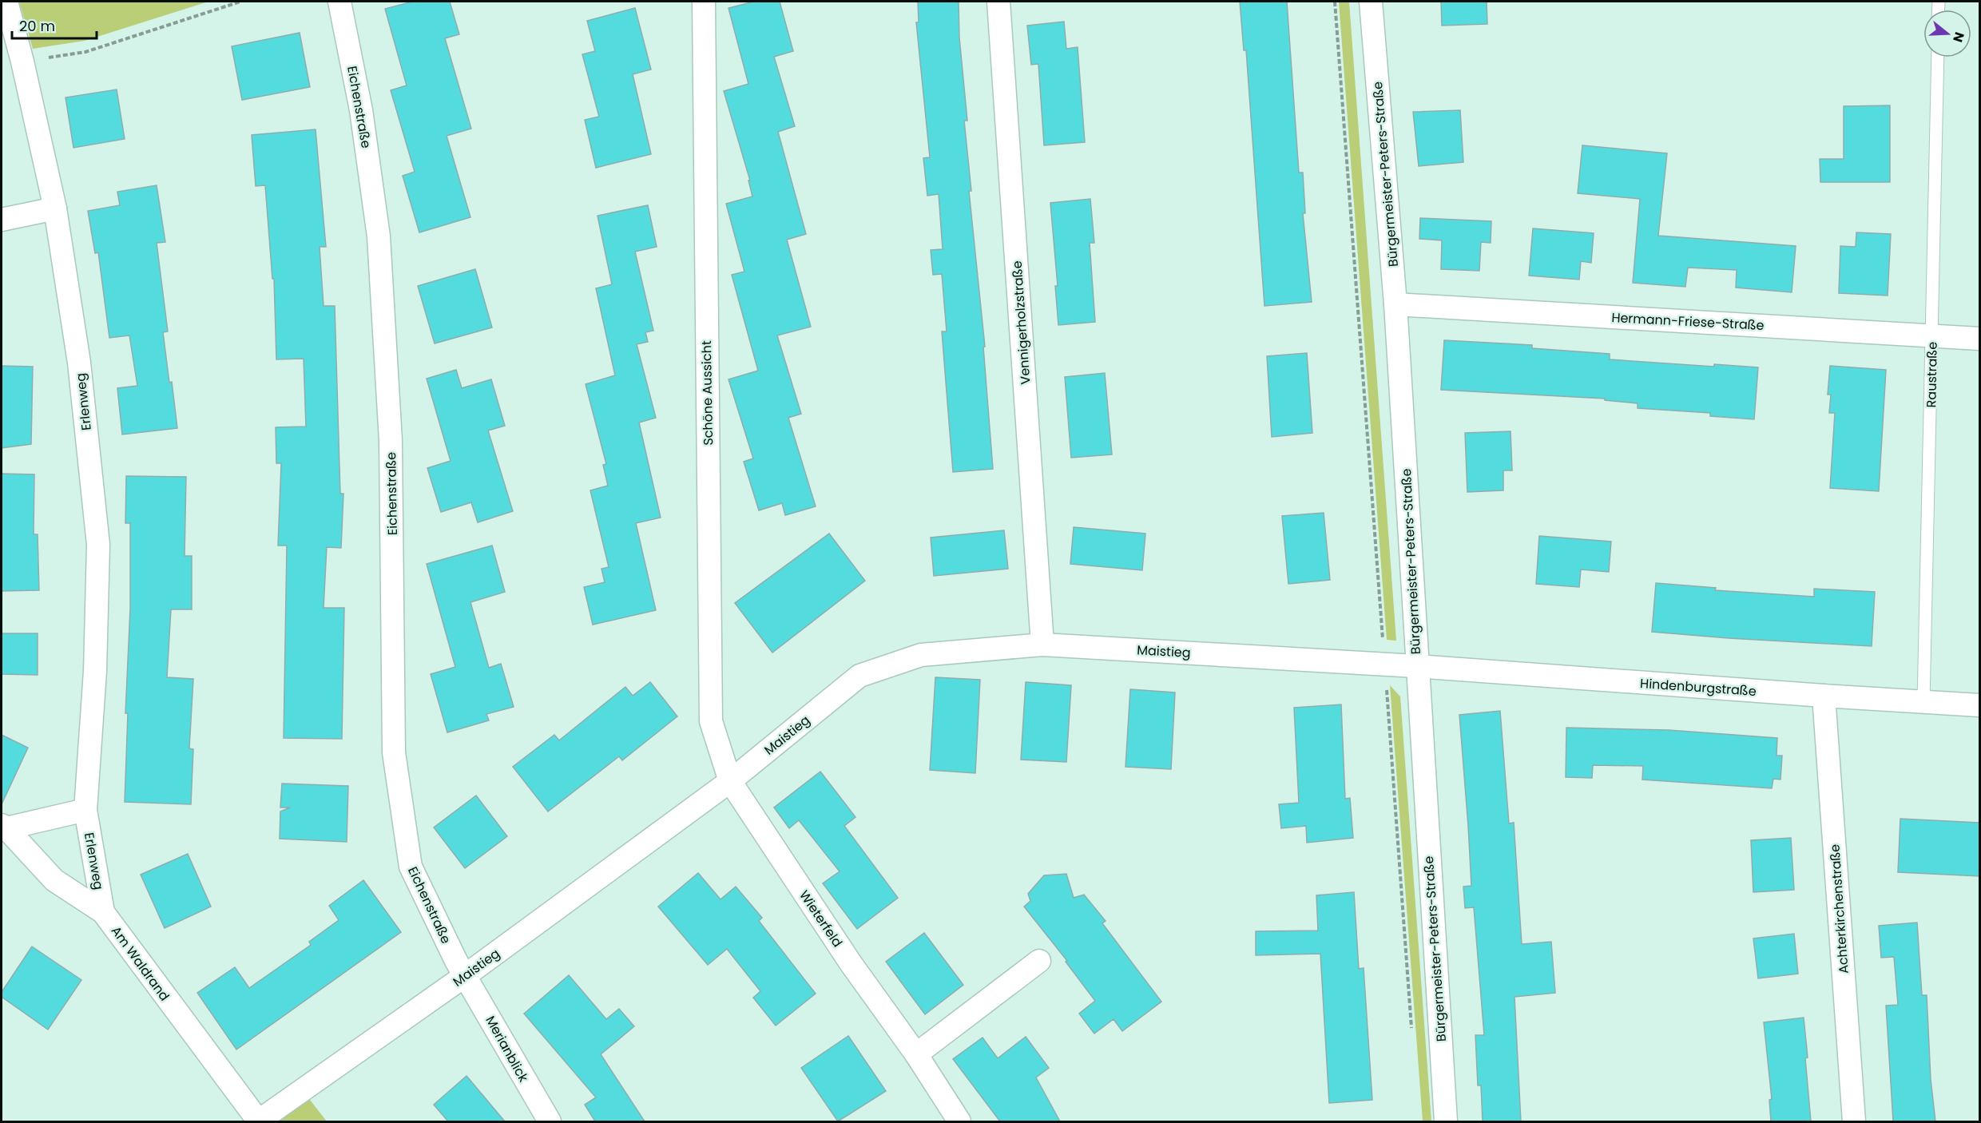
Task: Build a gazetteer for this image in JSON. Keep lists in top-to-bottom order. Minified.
{"streets":{"street":["Eichenstraße","Bürgermeister-Peters-Straße","Hermann-Friese-Straße","Vennigerholzstraße","Schöne Aussicht","Erlenweg","Maistieg","Hindenburgstraße","Achterkirchenstraße","Wieterfeld","Am Waldrand","Merianblick"],"lane":["Raustraße"]},"crossings":[["Eichenstraße","Maistieg"],["Eichenstraße","Merianblick"],["Bürgermeister-Peters-Straße","Hermann-Friese-Straße"],["Bürgermeister-Peters-Straße","Maistieg"],["Bürgermeister-Peters-Straße","Hindenburgstraße"],["Hermann-Friese-Straße","Raustraße"],["Vennigerholzstraße","Maistieg"],["Raustraße","Hindenburgstraße"],["Schöne Aussicht","Maistieg"],["Schöne Aussicht","Wieterfeld"],["Erlenweg","Am Waldrand"],["Maistieg","Hindenburgstraße"],["Maistieg","Wieterfeld"],["Maistieg","Am Waldrand"],["Maistieg","Merianblick"],["Hindenburgstraße","Achterkirchenstraße"]],"scale_bar":"20 m","north":"right"}
